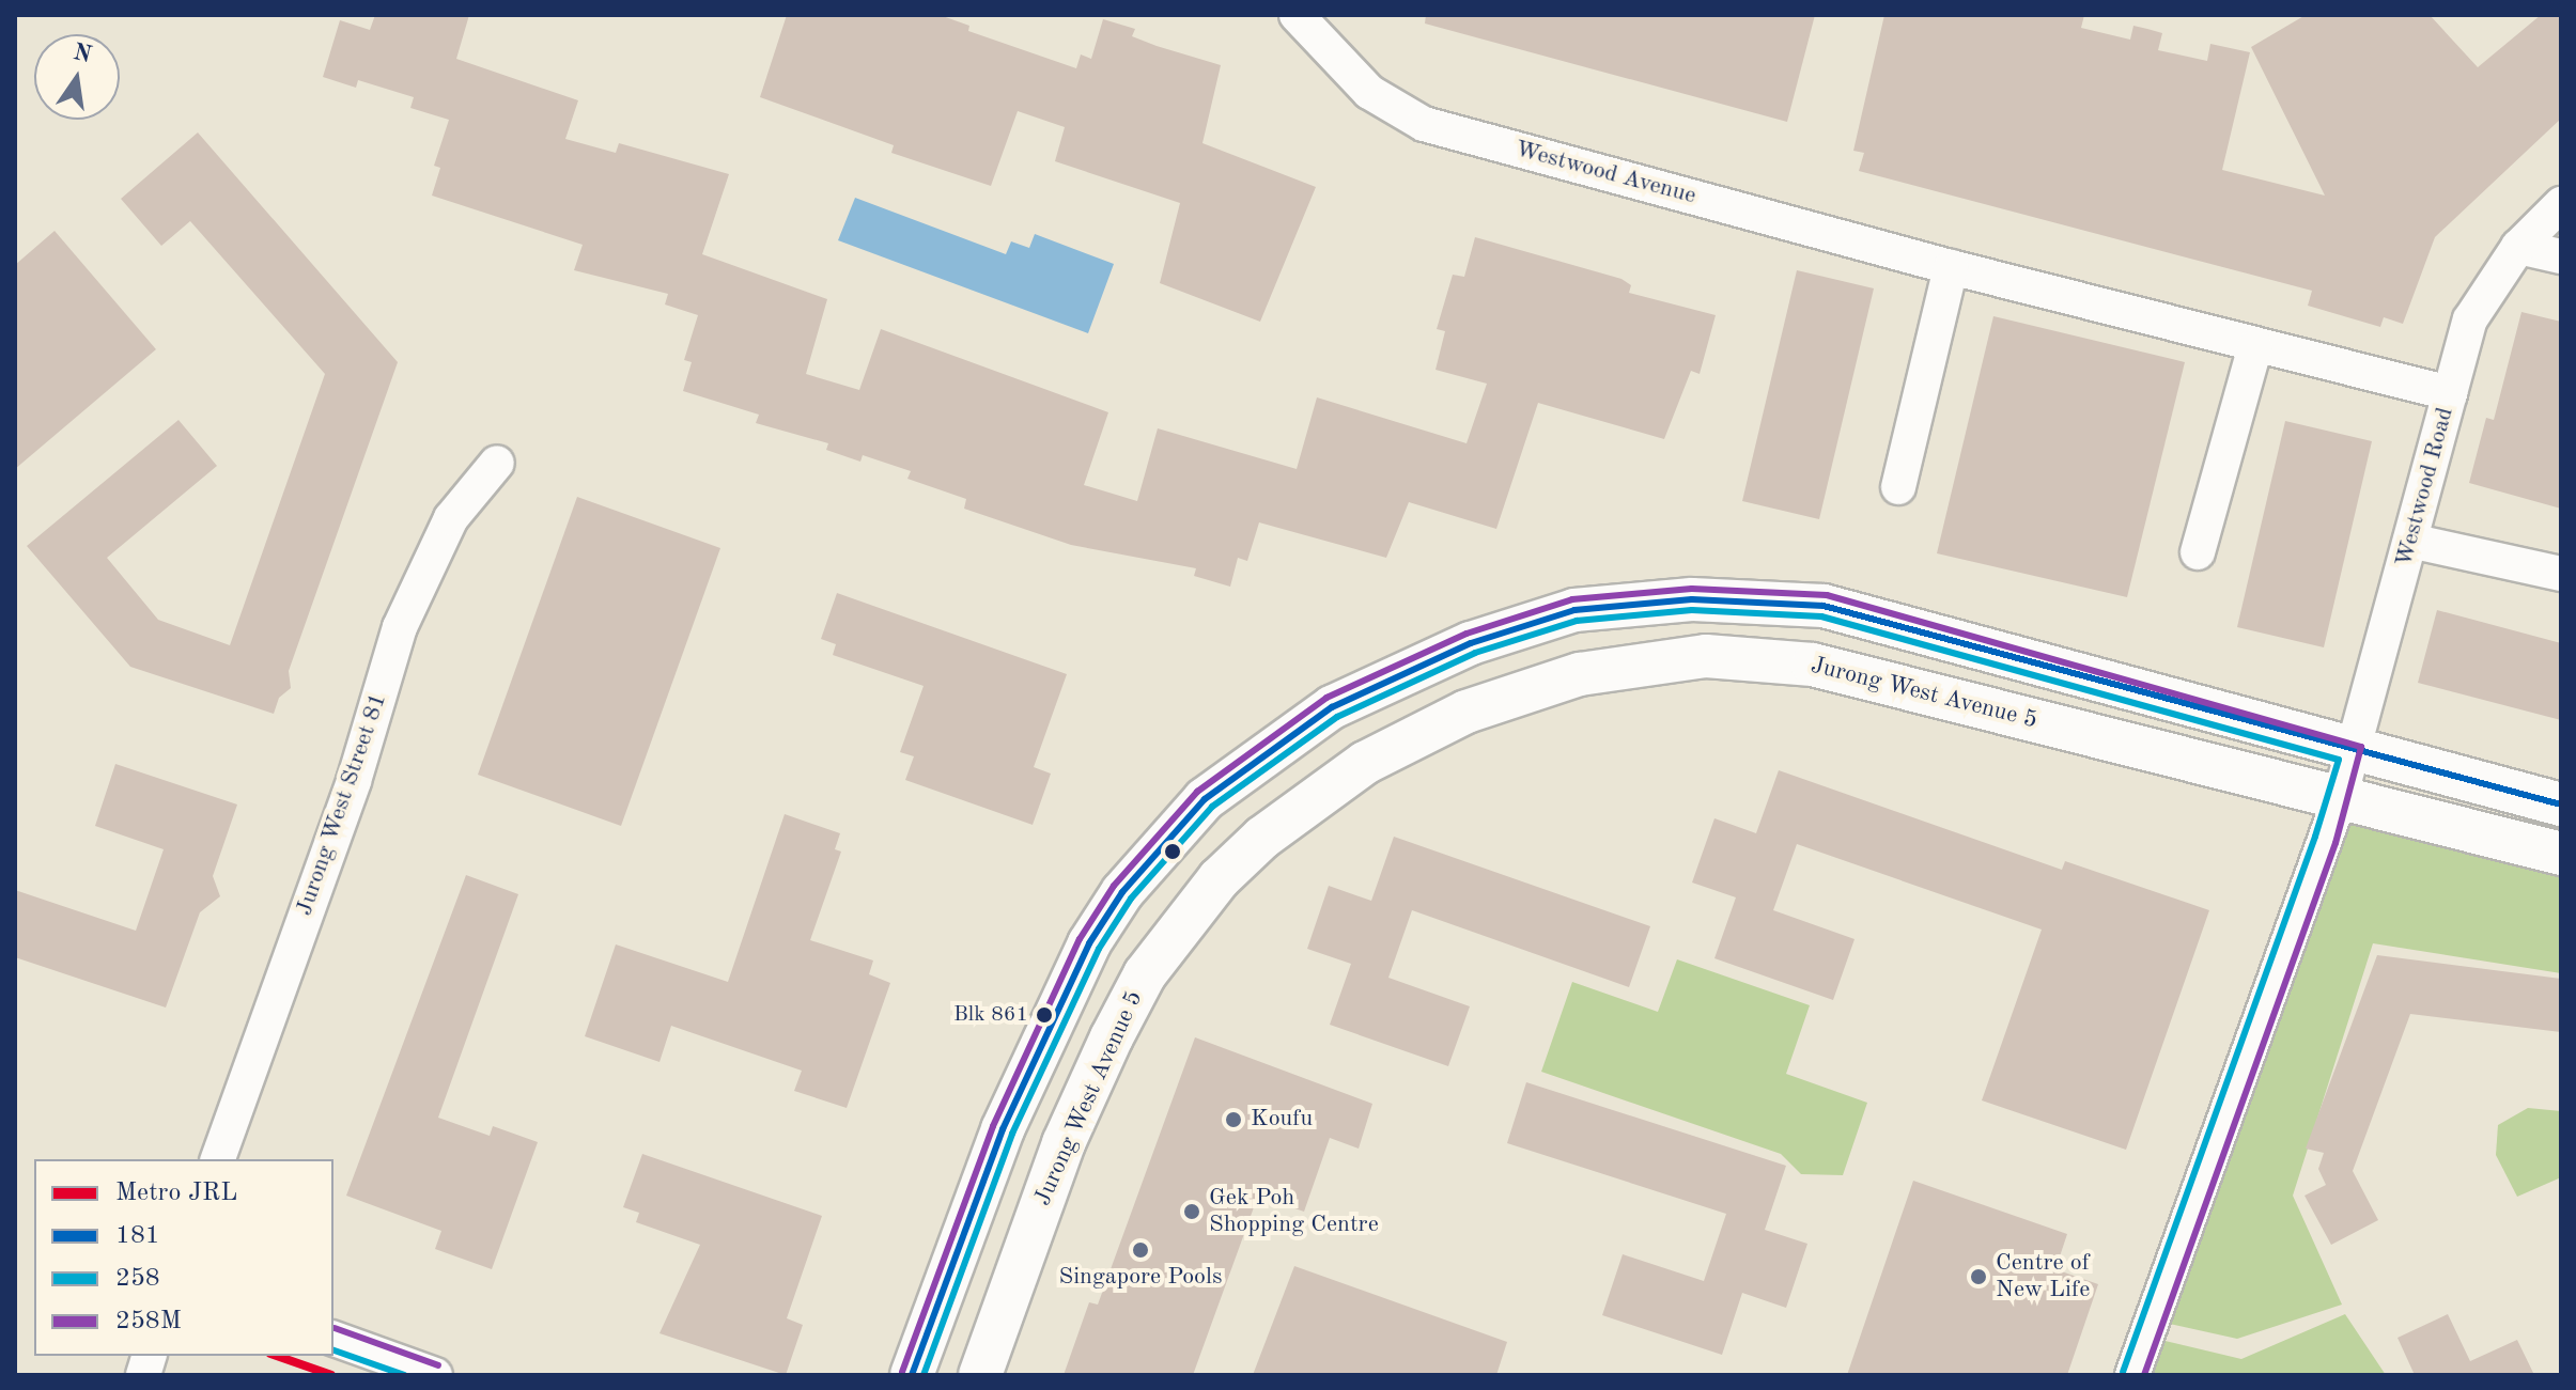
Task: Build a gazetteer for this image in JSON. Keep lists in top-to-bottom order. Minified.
{"streets":{"street":["Westwood Avenue","Westwood Road","Jurong West Avenue 5","Jurong West Street 81"]},"crossings":[["Westwood Avenue","Westwood Road"],["Westwood Road","Jurong West Avenue 5"]],"places":["Blk 861","Koufu","Gek Poh Shopping Centre","Singapore Pools","Centre of New Life"],"lines":["transit line 258M","transit line 181","transit line 258","metro line JRL"],"legend":["Metro JRL","181","258","258M"],"north":"top"}
